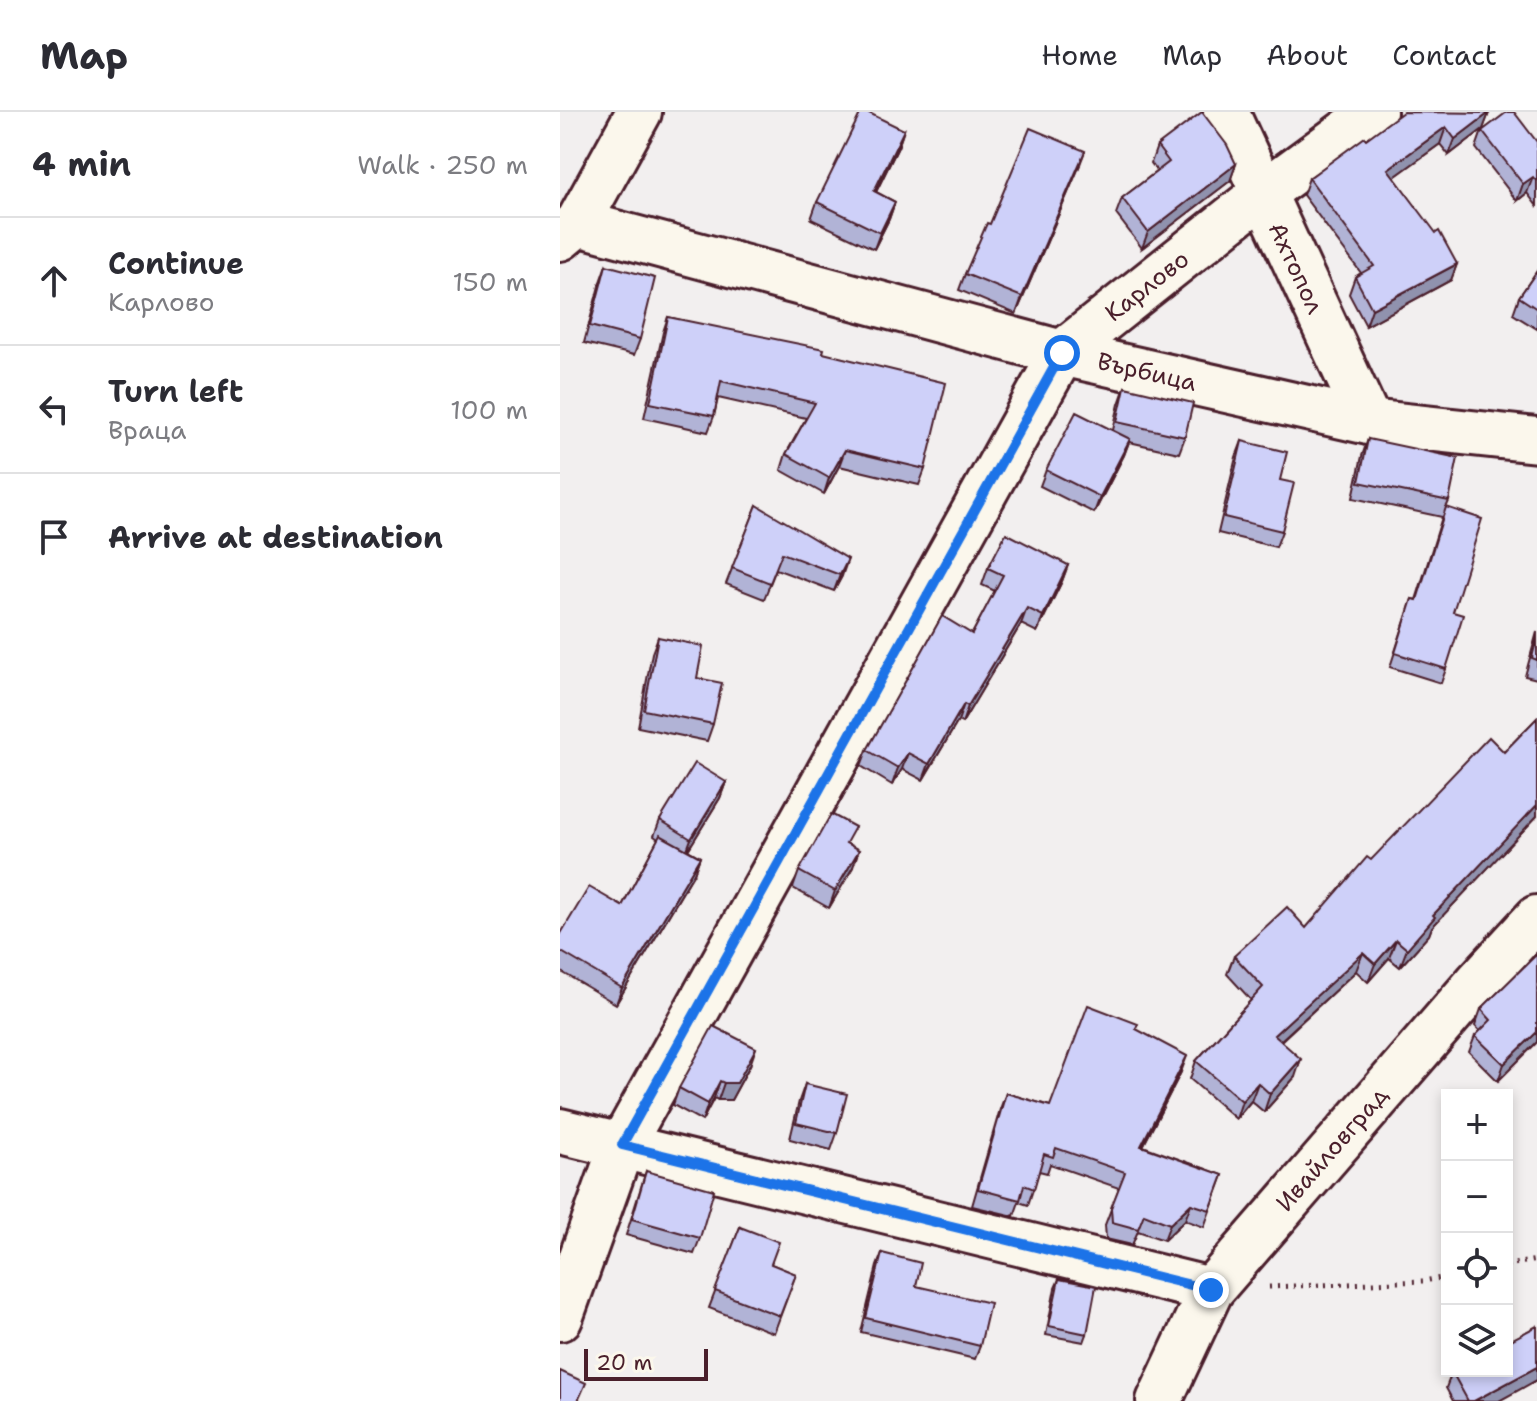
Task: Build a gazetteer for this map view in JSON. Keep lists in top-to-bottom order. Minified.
{"streets":{"street":["Ахтопол","Карлово","Върбица","Ивайловград"]},"crossings":[["Ахтопол","Карлово"],["Ахтопол","Върбица"],["Карлово","Върбица"]],"scale_bar":"20 m","page":{"header":"Map","nav":["Home","Map","About","Contact"],"heading":["4 min","Walk · 250 m"],"list":[["Continue","Карлово","150 m"],["Turn left","Враца","100 m"],"Arrive at destination"],"map_buttons":["+","−"],"scale":"20 m"}}
